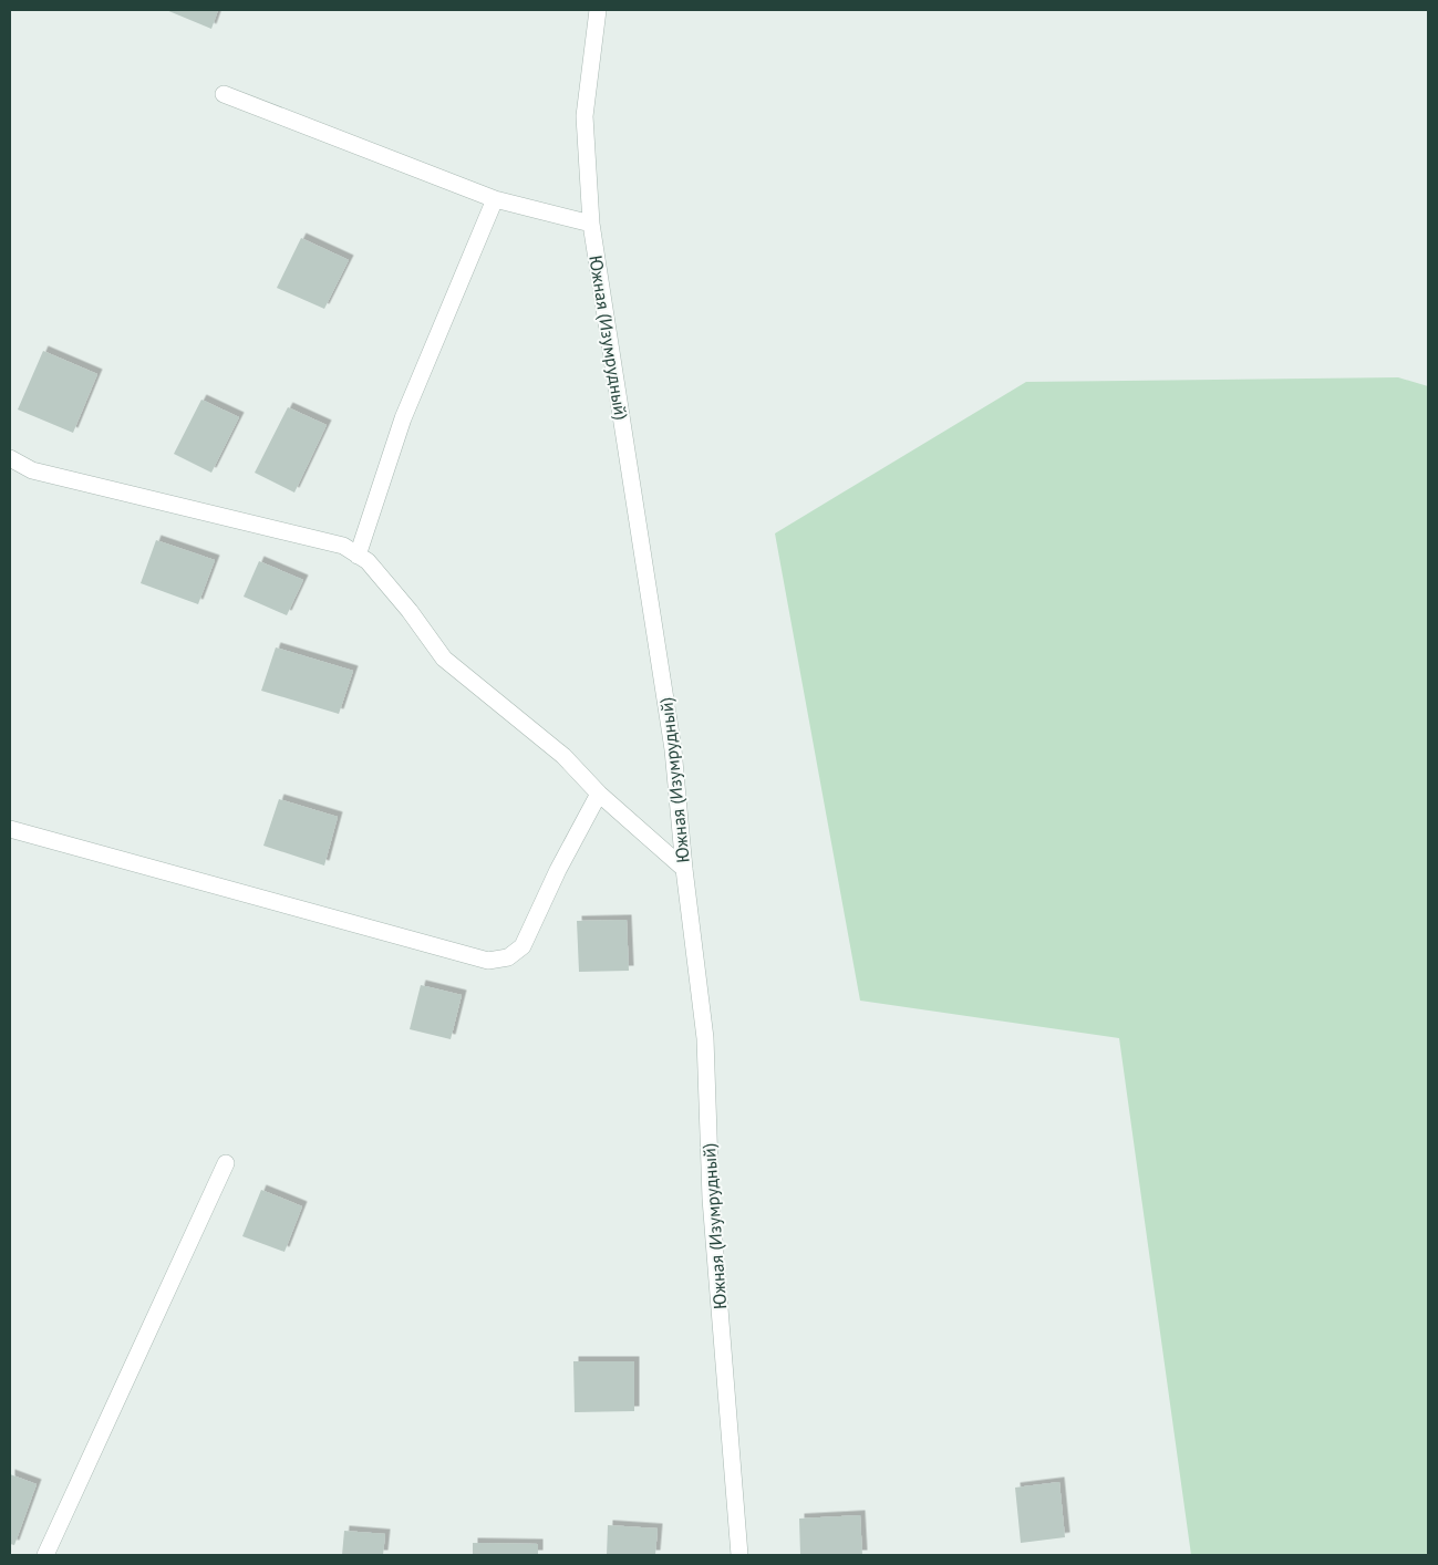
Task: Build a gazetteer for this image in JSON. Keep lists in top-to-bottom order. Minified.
{"streets":{"street":["Южная (Изумрудный)"]}}
